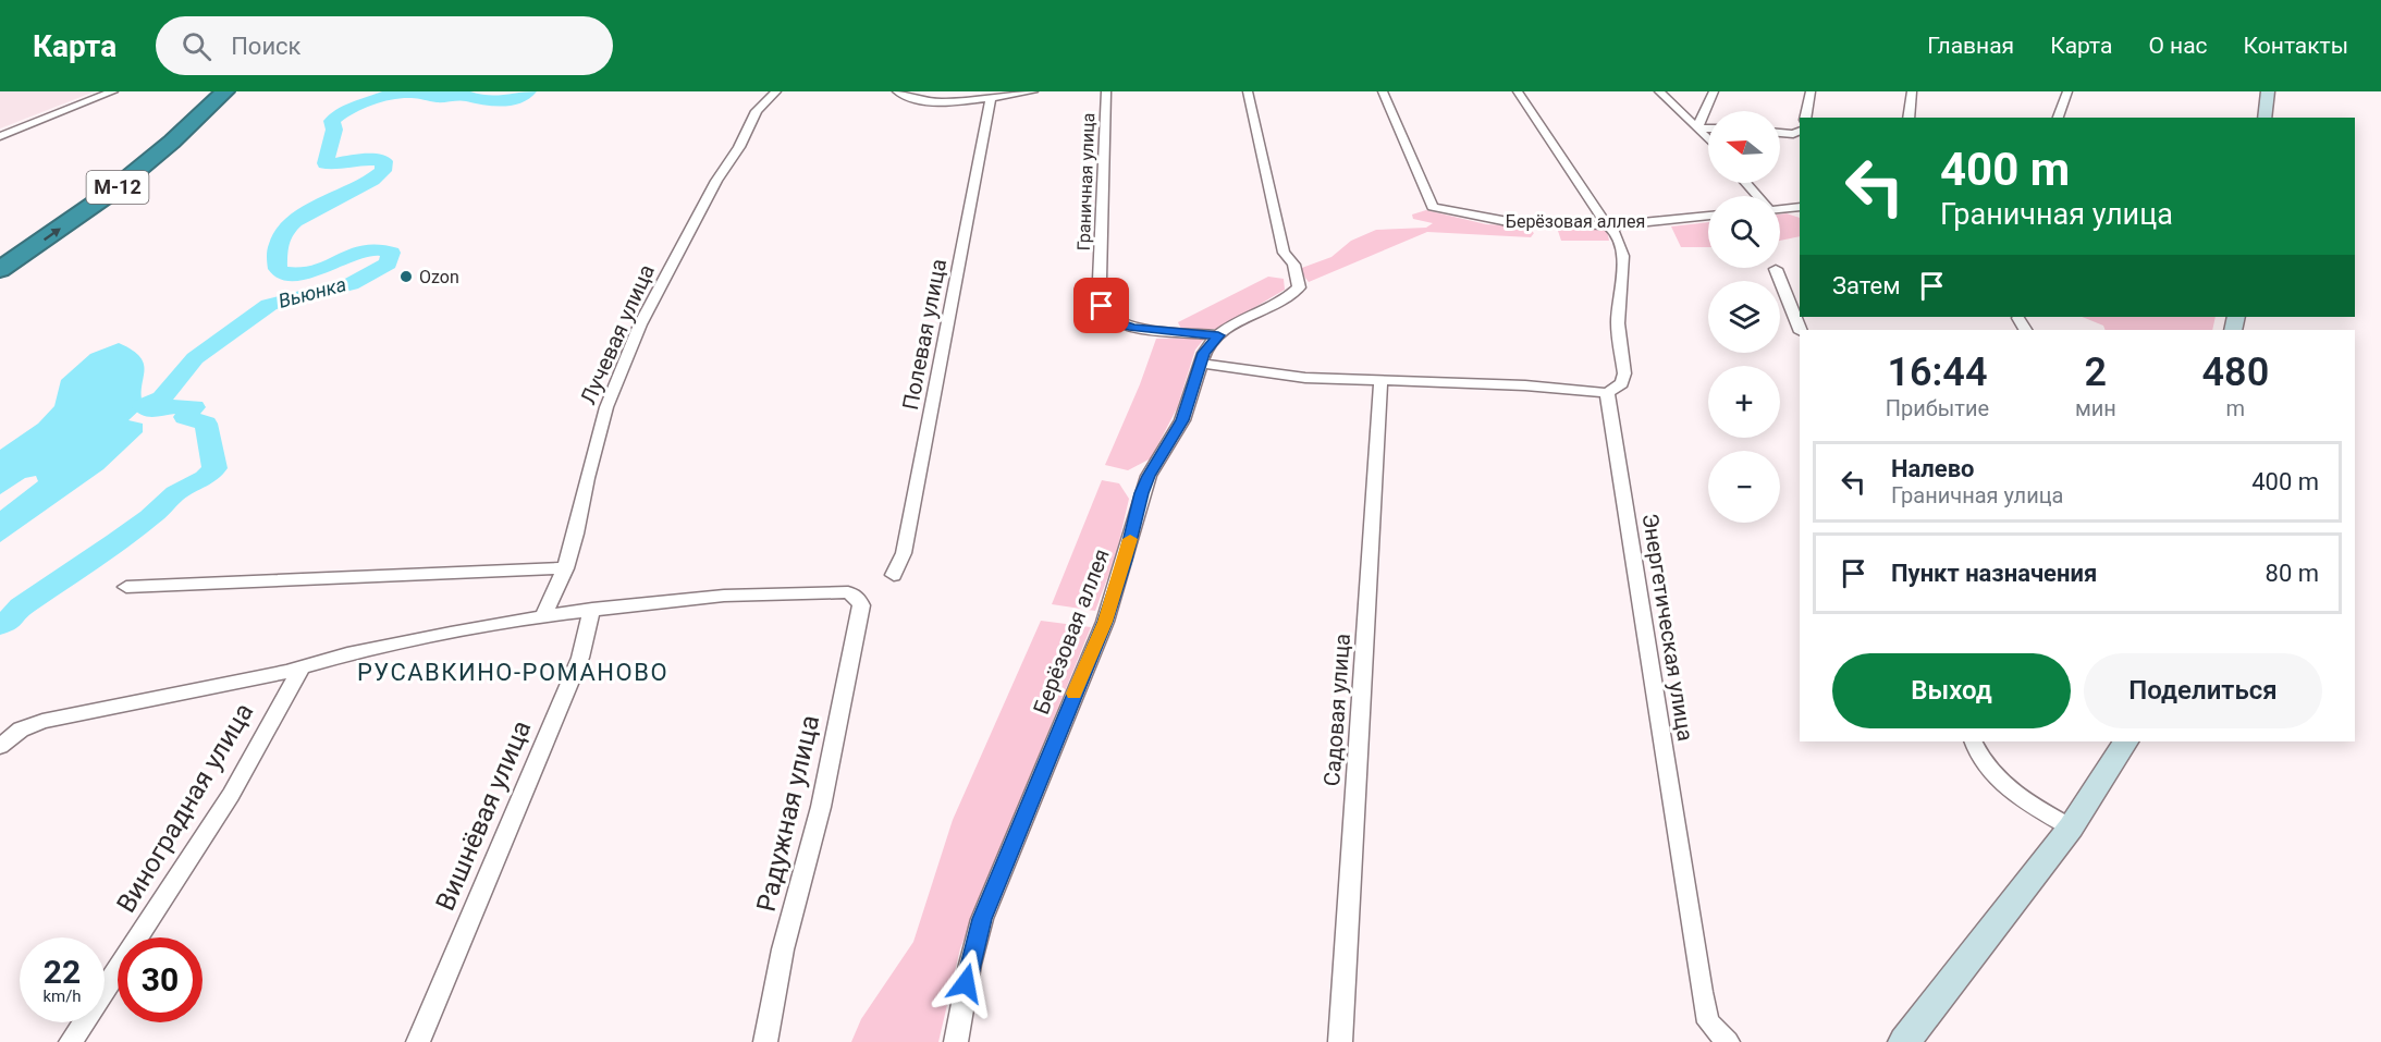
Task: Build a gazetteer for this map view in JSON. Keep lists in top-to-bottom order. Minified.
{"streets":{"highway":["М-12"],"street":["Граничная улица","Берёзовая аллея","Лучевая улица","Полевая улица","Энергетическая улица","Садовая улица","Виноградная улица","Радужная улица","Вишнёвая улица"]},"crossings":[["Граничная улица","Берёзовая аллея"],["Радужная улица","Вишнёвая улица"]],"districts":["РУСАВКИНО-РОМАНОВО"],"water":["Вьюнка"],"places":["Ozon"],"north":"left","page":{"header":"Карта","search":"Поиск","nav":["Главная","Карта","О нас","Контакты"],"map_buttons":["+","−"],"turn":["400 m","Граничная улица"],"then":"Затем","eta":["16:44","Прибытие","2","мин","480","m"],"list":[{"name":"Налево","note":"Граничная улица","value":"400 m"},{"name":"Пункт назначения","value":"80 m"}],"buttons":["Выход","Поделиться"],"speed":"22 km/h","limit":"30"}}
